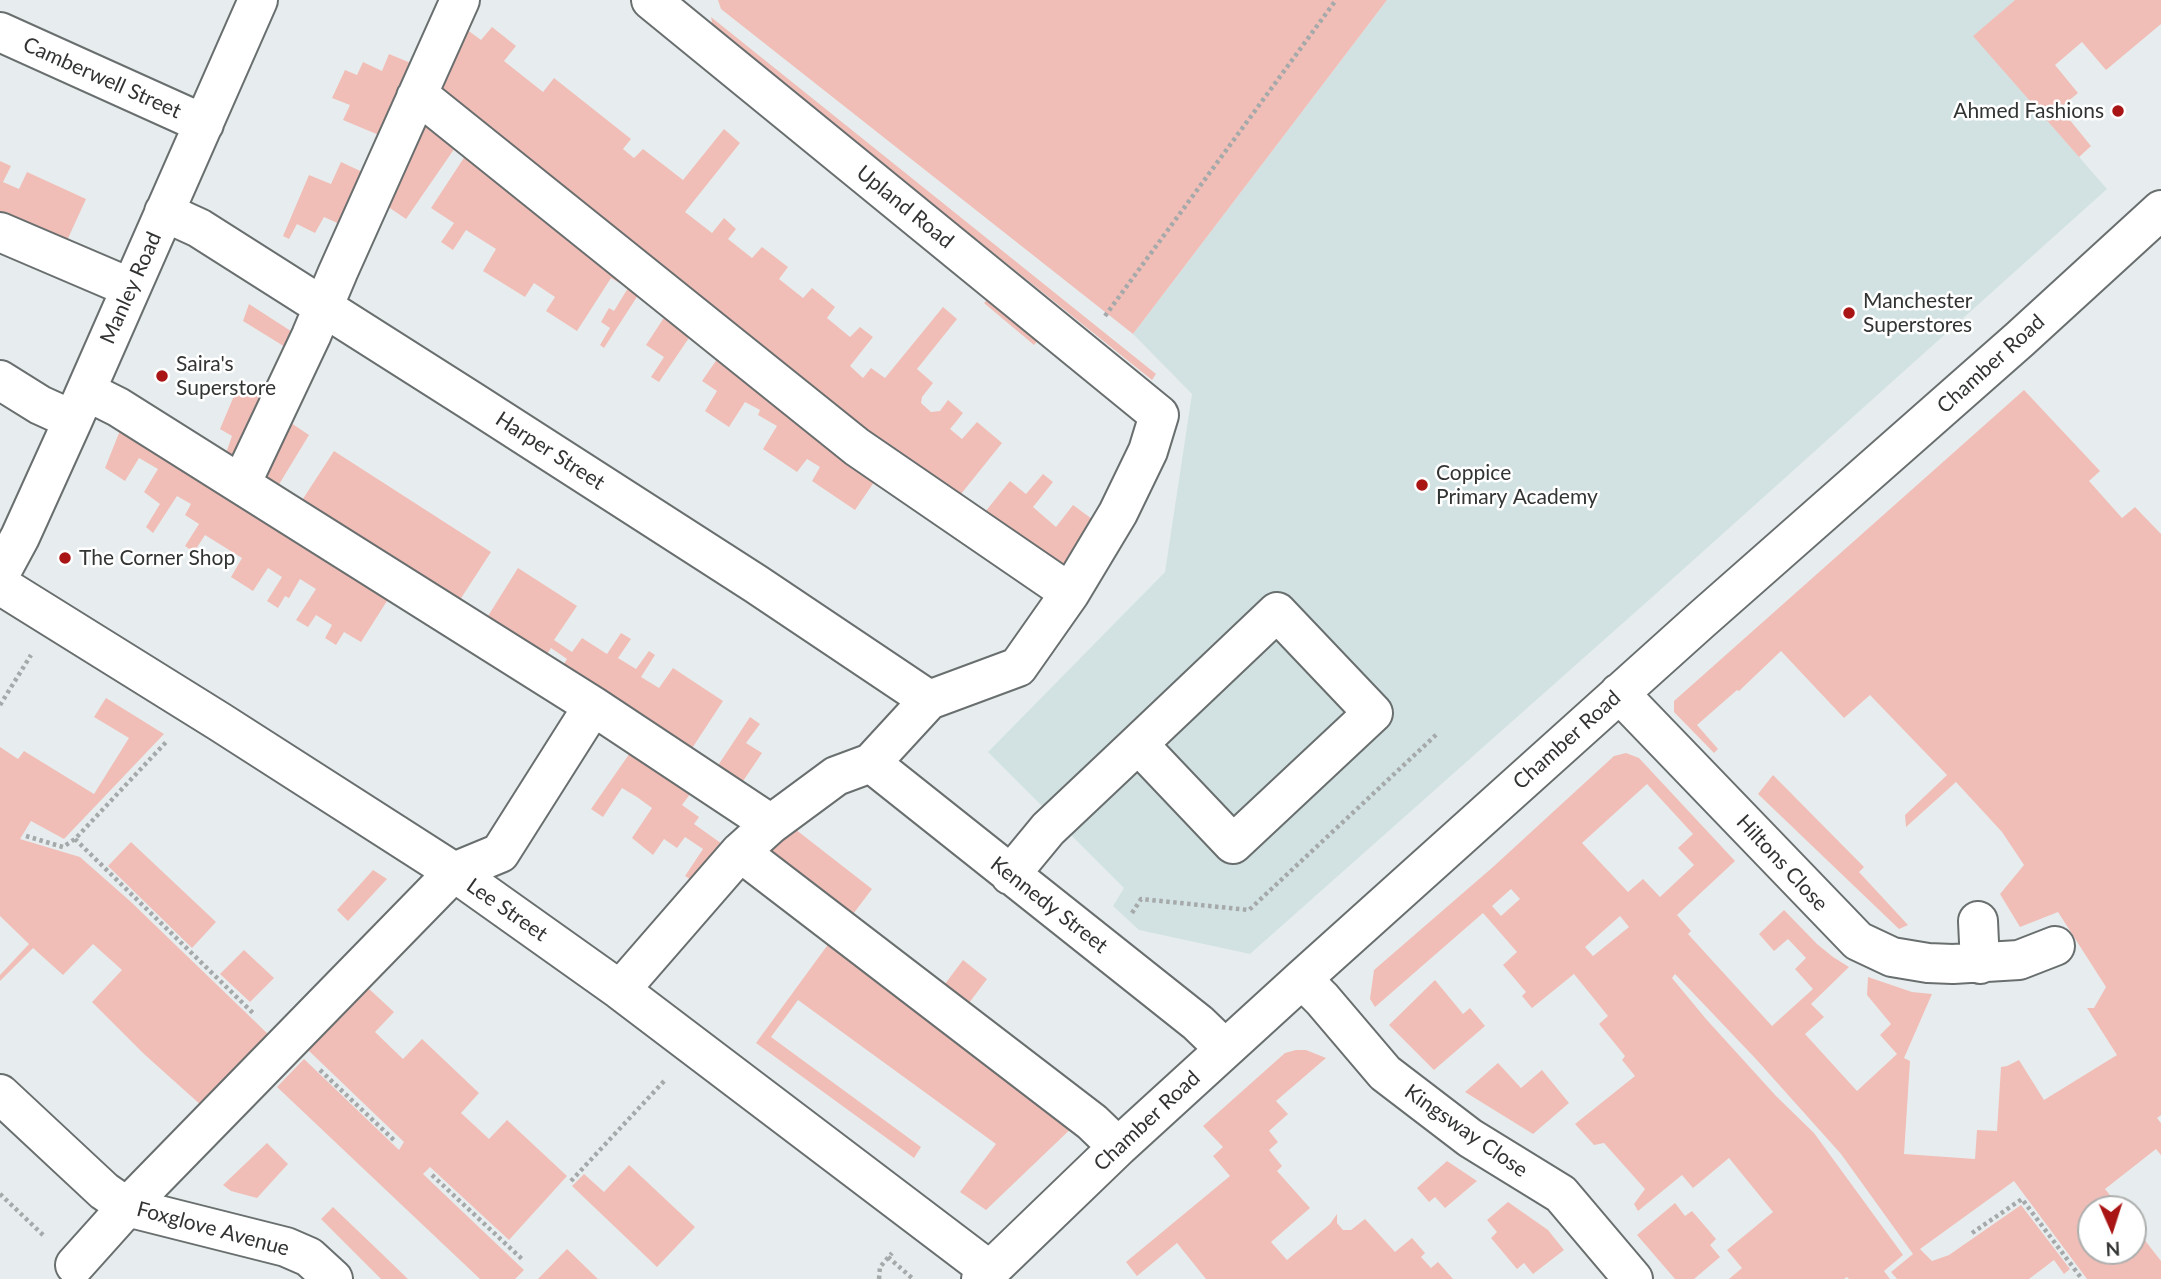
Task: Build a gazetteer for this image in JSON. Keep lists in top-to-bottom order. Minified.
{"streets":{"street":["Camberwell Street","Upland Road","Manley Road","Chamber Road","Harper Street","Hiltons Close","Kennedy Street","Lee Street","Kingsway Close","Foxglove Avenue"]},"crossings":[["Camberwell Street","Manley Road"],["Manley Road","Harper Street"],["Chamber Road","Hiltons Close"],["Chamber Road","Kennedy Street"],["Chamber Road","Lee Street"],["Chamber Road","Kingsway Close"]],"places":["Ahmed Fashions","Manchester Superstores","Saira's Superstore","Coppice Primary Academy","The Corner Shop"],"north":"bottom"}
